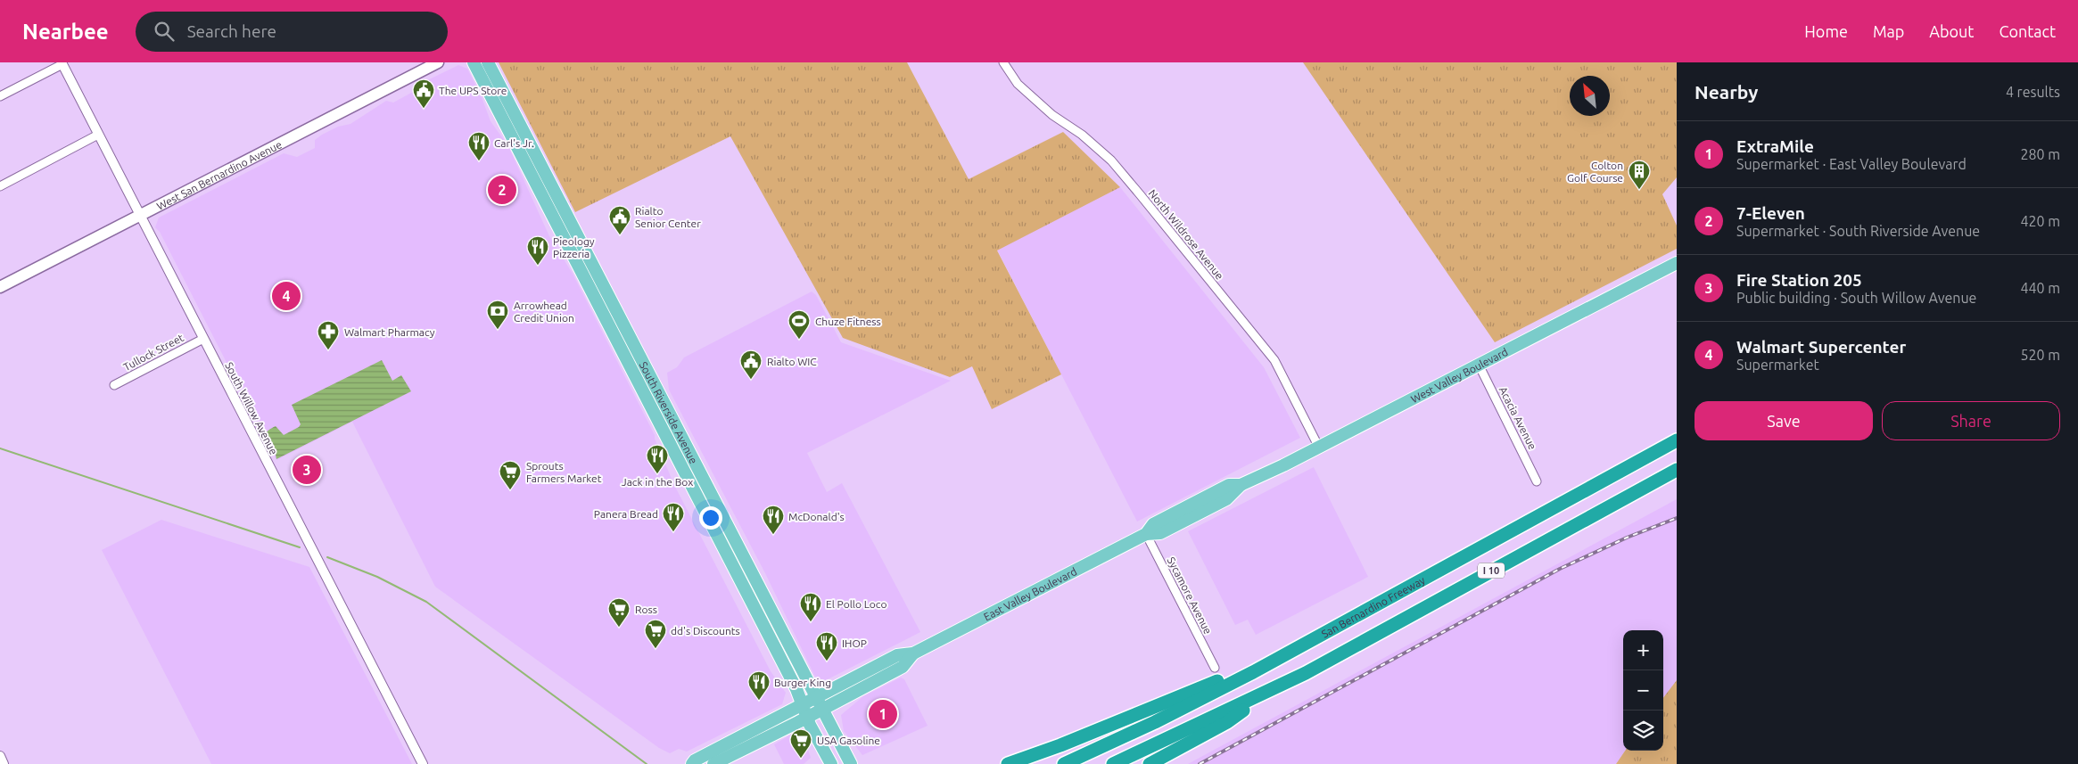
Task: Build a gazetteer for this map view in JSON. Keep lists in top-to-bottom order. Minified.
{"streets":{"highway":["I 10","San Bernardino Freeway"],"main road":["West San Bernardino Avenue","West Valley Boulevard","South Riverside Avenue","East Valley Boulevard"],"street":["North Wildrose Avenue","Tullock Street","South Willow Avenue","Acacia Avenue","Sycamore Avenue"]},"crossings":[["West San Bernardino Avenue","South Willow Avenue"],["North Wildrose Avenue","West Valley Boulevard"],["Tullock Street","South Willow Avenue"],["West Valley Boulevard","Acacia Avenue"],["West Valley Boulevard","East Valley Boulevard"],["West Valley Boulevard","Sycamore Avenue"],["South Riverside Avenue","East Valley Boulevard"],["East Valley Boulevard","Sycamore Avenue"]],"places":{"public building":["The UPS Store","Rialto Senior Center","Rialto WIC"],"restaurant":["Carl's Jr.","Pieology Pizzeria","Jack in the Box","Panera Bread","McDonald's","El Pollo Loco","IHOP","Burger King"],"building":["Colton Golf Course"],"bank":["Arrowhead Credit Union"],"sports":["Chuze Fitness"],"pharmacy":["Walmart Pharmacy"],"supermarket":["Sprouts Farmers Market","Ross","dd's Discounts","USA Gasoline"]},"north":"top left","page":{"header":"Nearbee","search":"Search here","nav":["Home","Map","About","Contact"],"heading":["Nearby","4 results"],"list":[{"mark":"1","name":"ExtraMile","note":"Supermarket · East Valley Boulevard","value":"280 m"},{"mark":"2","name":"7-Eleven","note":"Supermarket · South Riverside Avenue","value":"420 m"},{"mark":"3","name":"Fire Station 205","note":"Public building · South Willow Avenue","value":"440 m"},{"mark":"4","name":"Walmart Supercenter","note":"Supermarket","value":"520 m"}],"pins":["2","4","3","1"],"buttons":["Save","Share"],"map_buttons":["+","−"]}}
